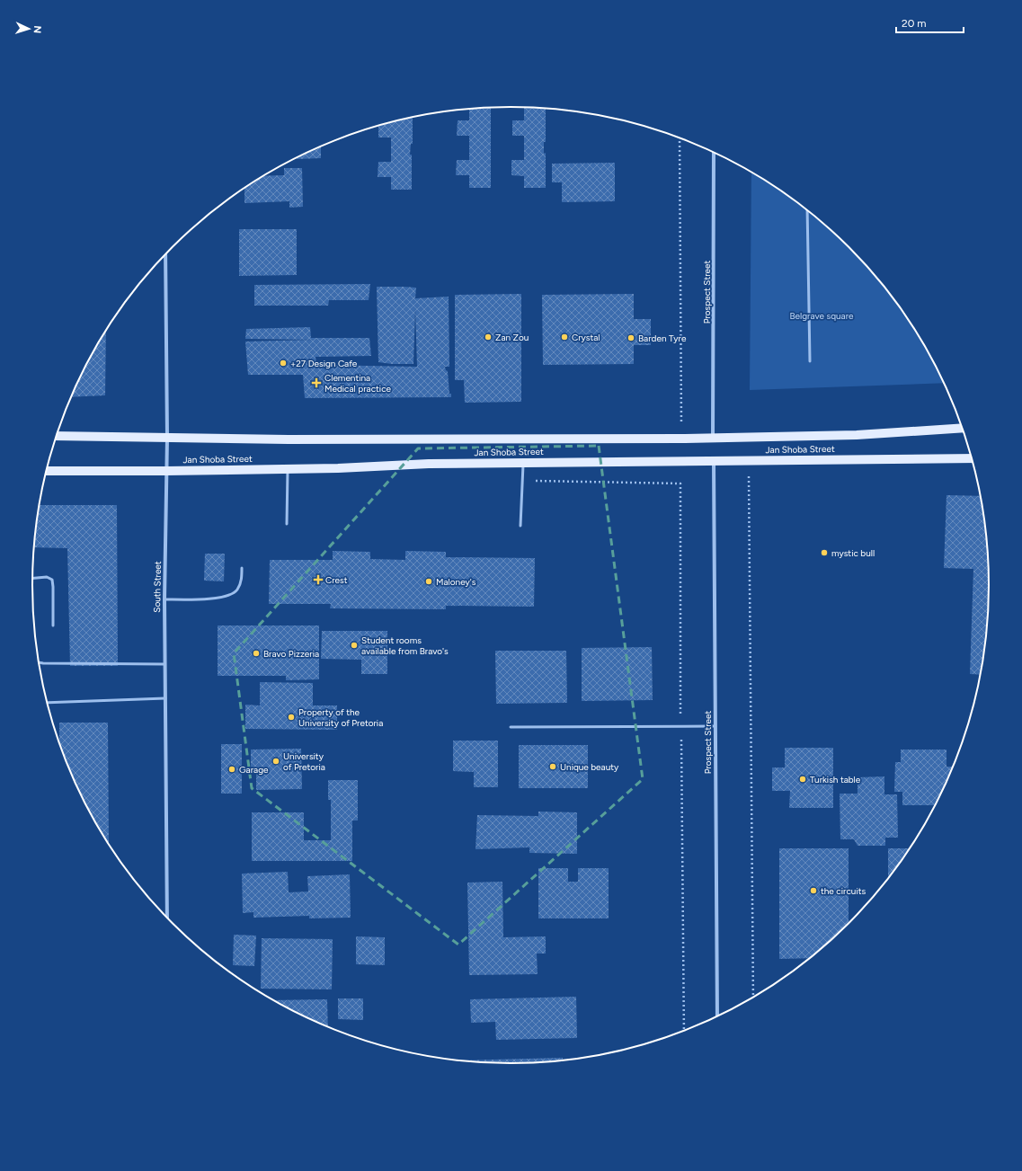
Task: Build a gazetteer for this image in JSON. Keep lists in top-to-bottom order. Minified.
{"streets":{"main road":["Jan Shoba Street"],"street":["Prospect Street","South Street"]},"crossings":[["Prospect Street","Jan Shoba Street"],["Jan Shoba Street","South Street"]],"parks":["Belgrave square"],"places":{"other":["Zan Zou","Crystal","Barden Tyre","+27 Design Cafe","mystic bull","Maloney's","Student rooms available from Bravo's","Bravo Pizzeria","Property of the University of Pretoria","University of Pretoria","Unique beauty","Garage","Turkish table","the circuits"],"health":["Clementina Medical practice","Crest"]},"scale_bar":"20 m","north":"right"}
